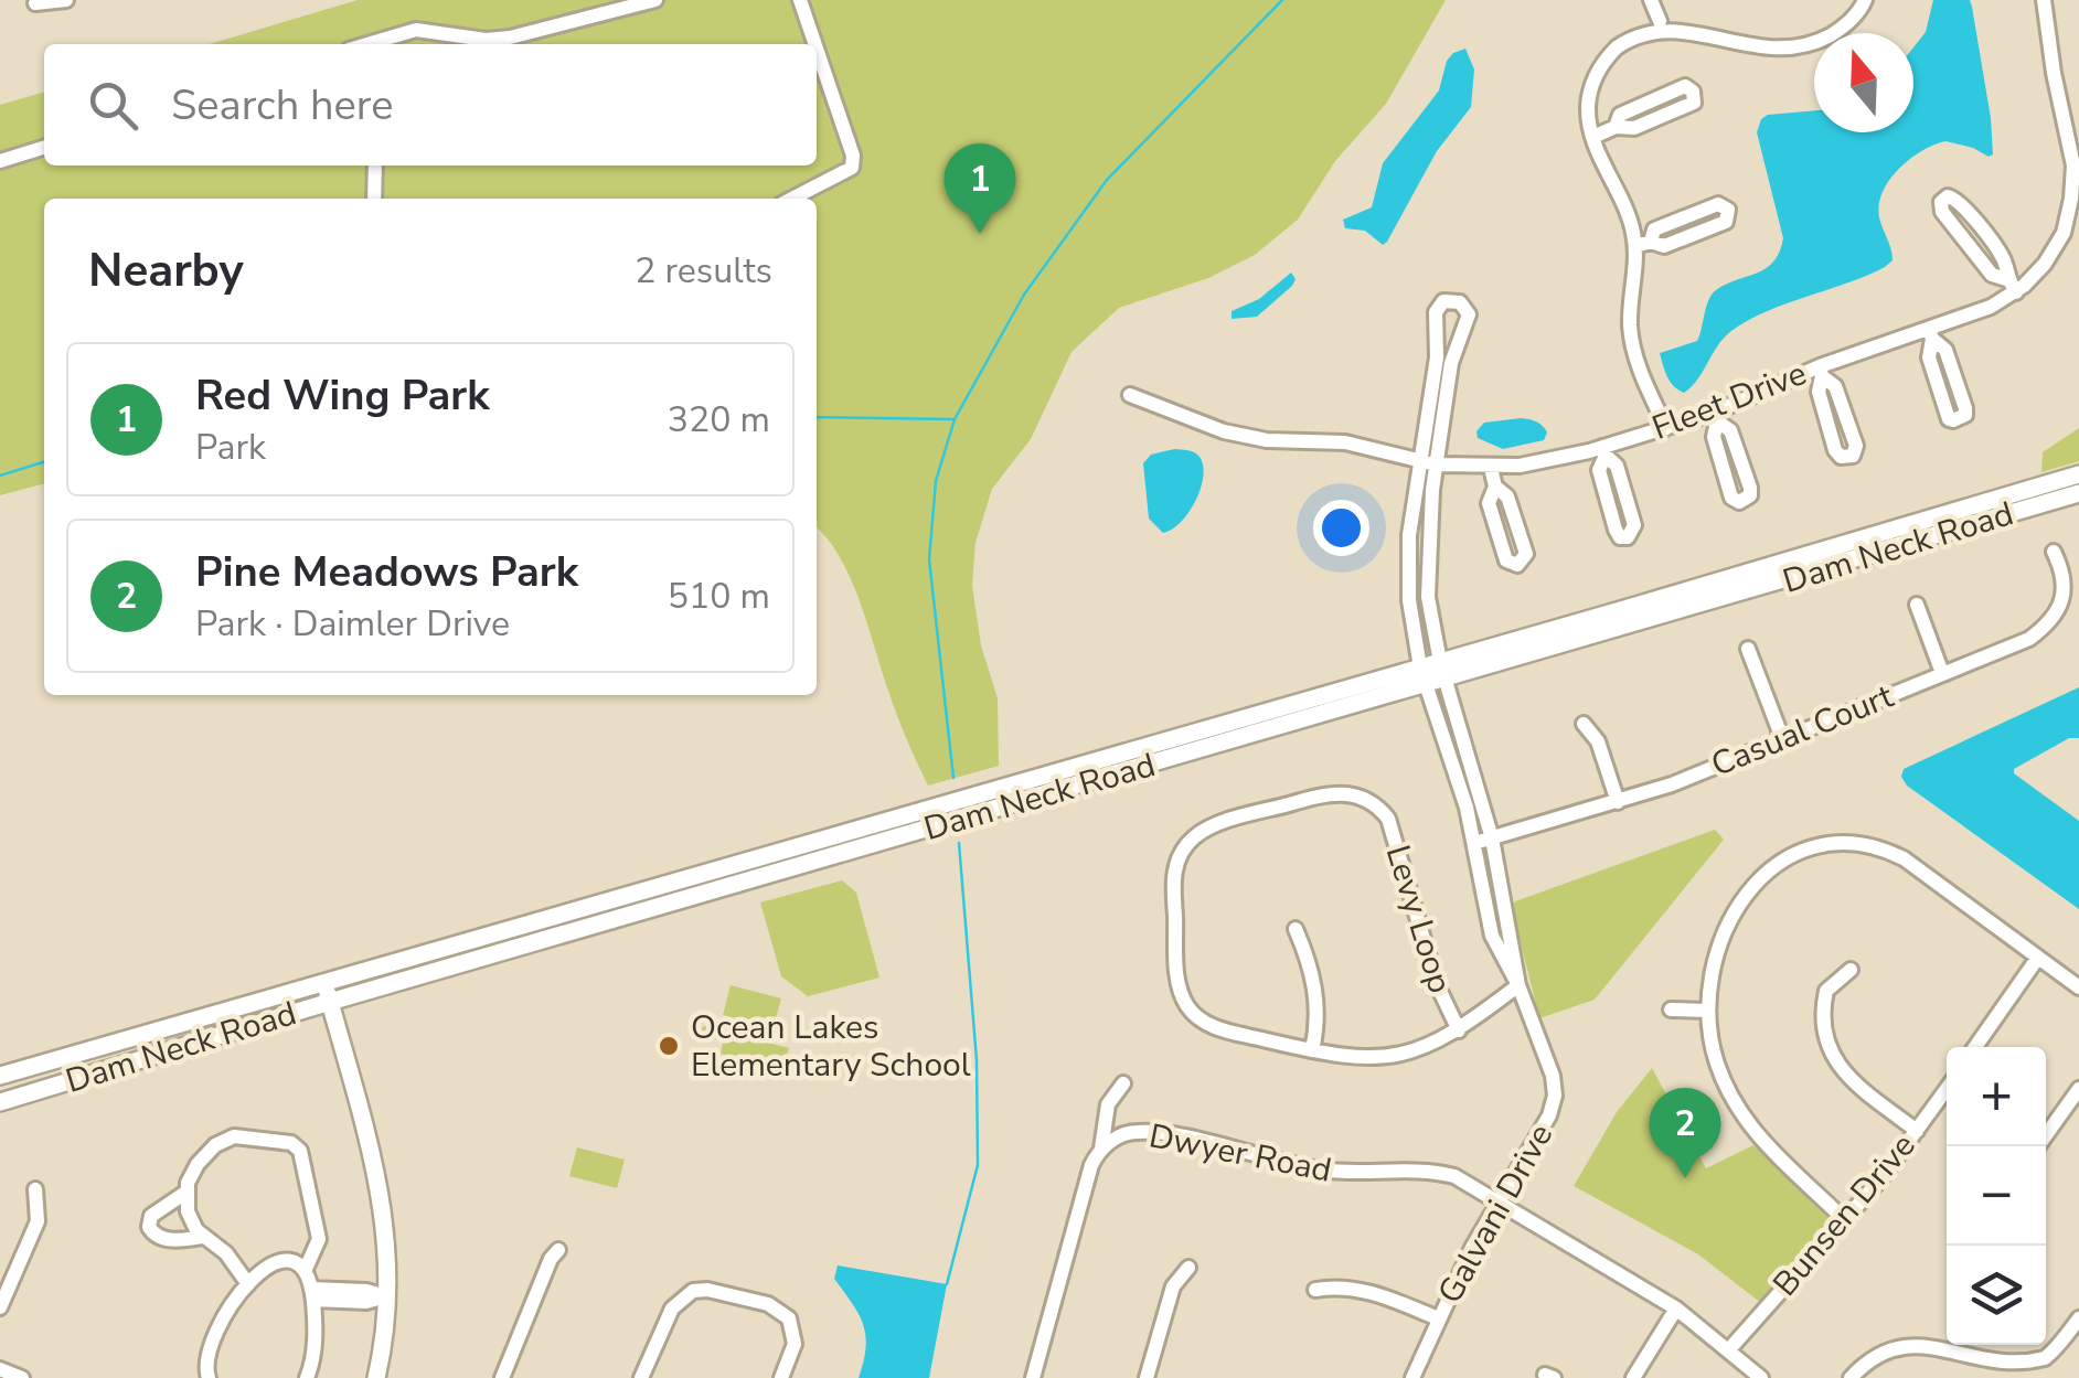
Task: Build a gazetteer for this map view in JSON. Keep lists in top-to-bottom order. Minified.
{"streets":{"main road":["Dam Neck Road"],"street":["Fleet Drive","Casual Court","Levy Loop","Dwyer Road","Galvani Drive","Bunsen Drive"]},"crossings":[["Fleet Drive","Galvani Drive"],["Dam Neck Road","Galvani Drive"],["Casual Court","Galvani Drive"],["Levy Loop","Galvani Drive"],["Dwyer Road","Galvani Drive"],["Dwyer Road","Bunsen Drive"]],"places":["Ocean Lakes Elementary School"],"north":"top","page":{"search":"Search here","pins":["1","2"],"heading":["Nearby","2 results"],"list":[{"mark":"1","name":"Red Wing Park","note":"Park","value":"320 m"},{"mark":"2","name":"Pine Meadows Park","note":"Park · Daimler Drive","value":"510 m"}],"map_buttons":["+","−"]}}
